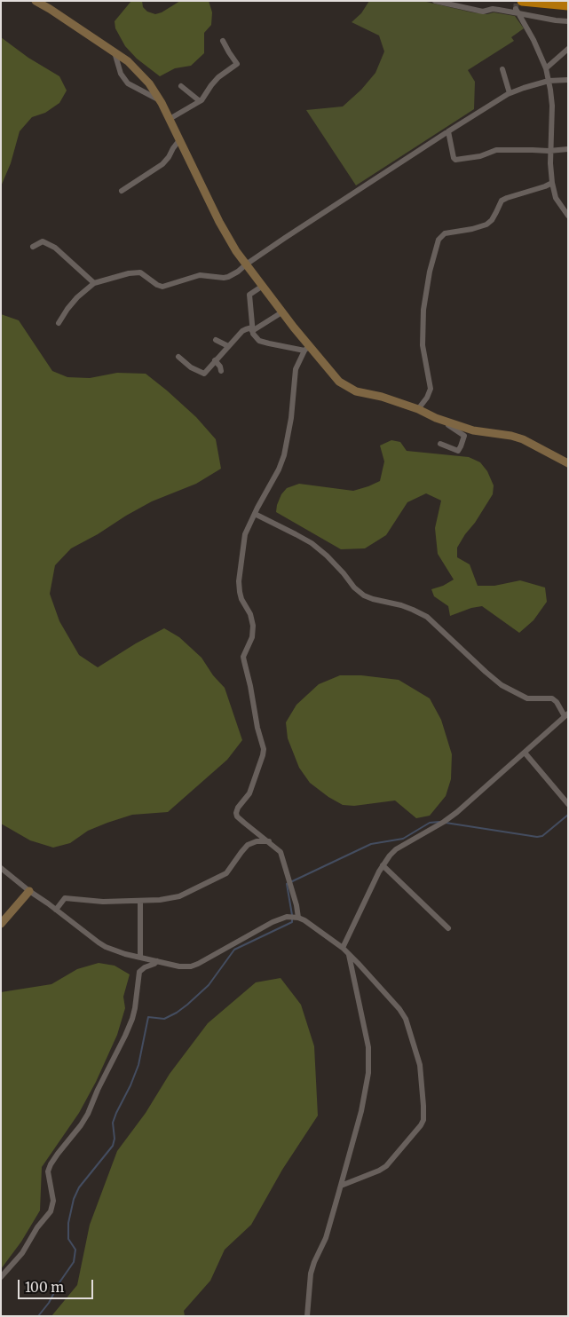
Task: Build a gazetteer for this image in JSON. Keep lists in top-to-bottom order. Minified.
{"scale_bar":"100 m"}
